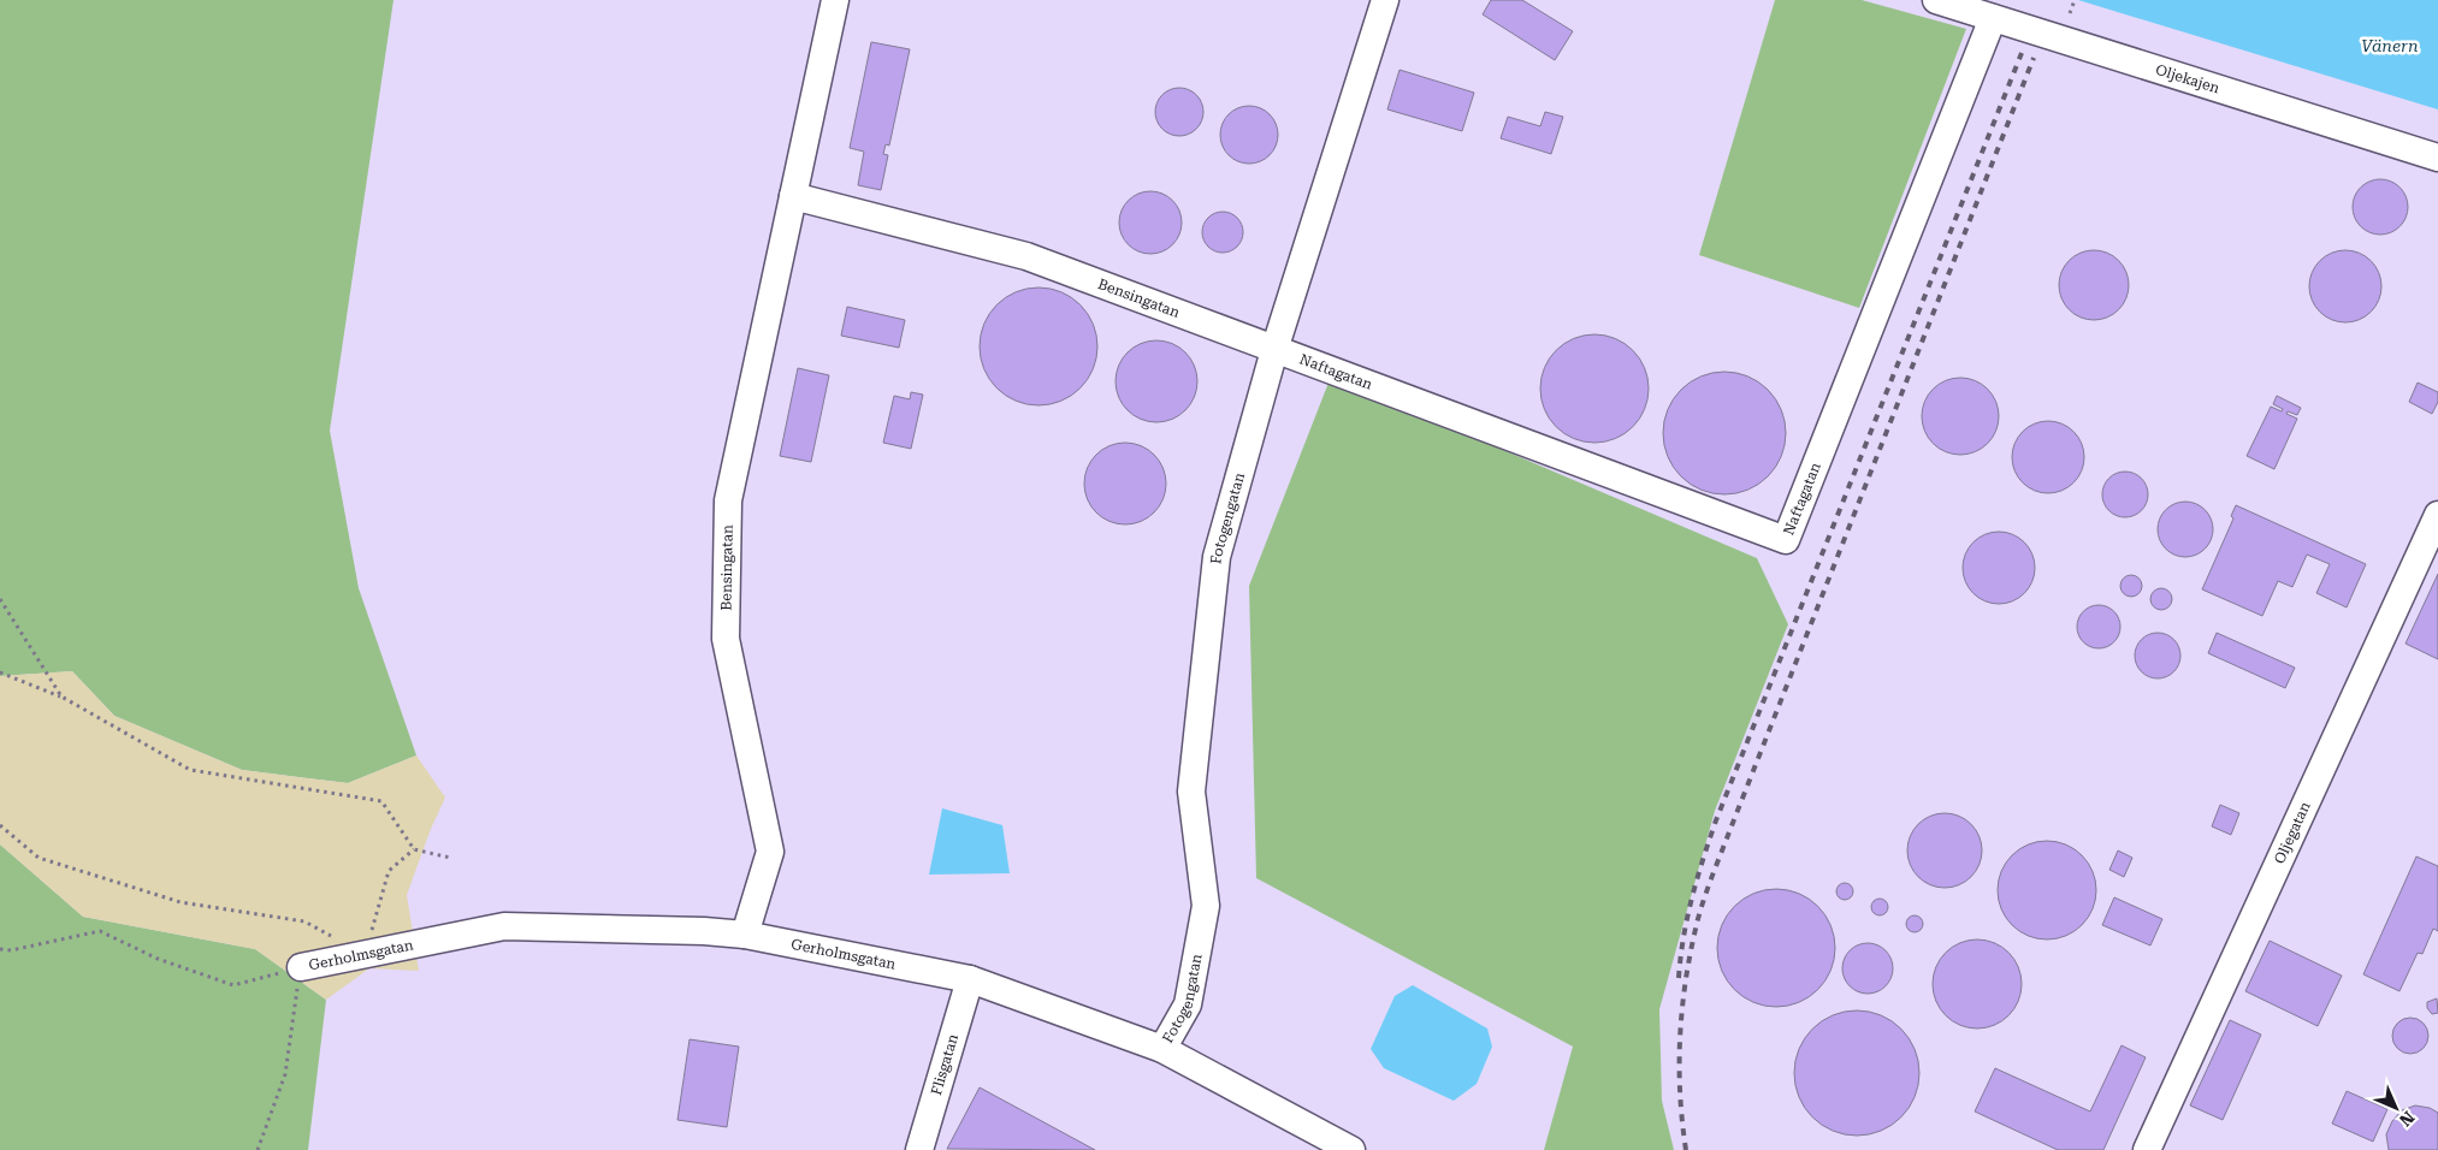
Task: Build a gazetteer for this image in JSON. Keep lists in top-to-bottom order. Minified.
{"streets":{"lane":["Oljekajen","Bensingatan","Naftagatan","Fotogengatan","Oljegatan","Gerholmsgatan","Flisgatan"]},"crossings":[["Oljekajen","Naftagatan"],["Bensingatan","Naftagatan"],["Bensingatan","Fotogengatan"],["Bensingatan","Gerholmsgatan"],["Naftagatan","Fotogengatan"],["Fotogengatan","Gerholmsgatan"],["Gerholmsgatan","Flisgatan"]],"water":["Vänern"],"north":"bottom right"}
